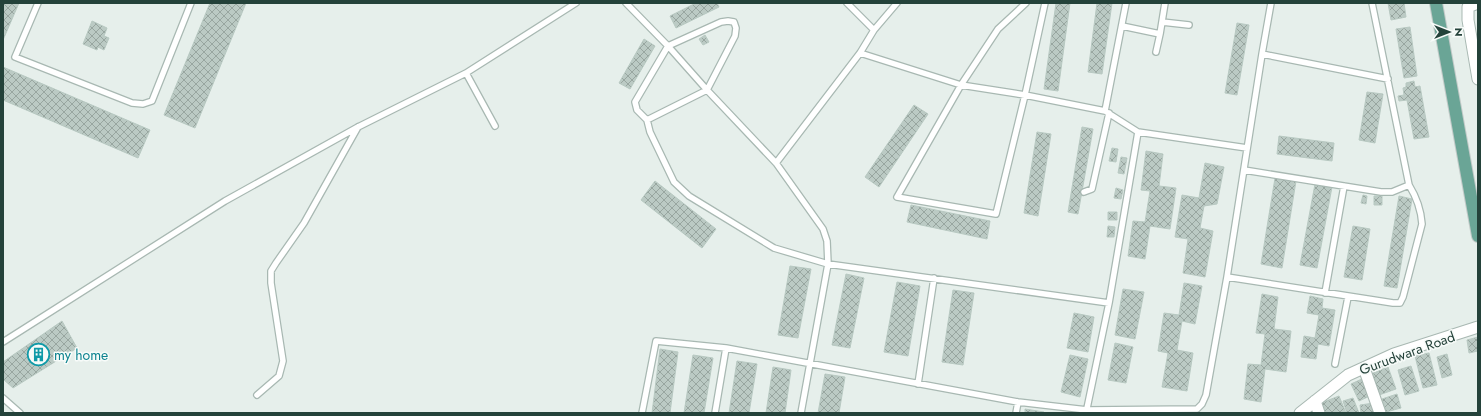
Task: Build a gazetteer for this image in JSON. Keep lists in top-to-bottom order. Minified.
{"streets":{"street":["Gurudwara Road"]},"places":{"building":["my home"]},"north":"right"}
